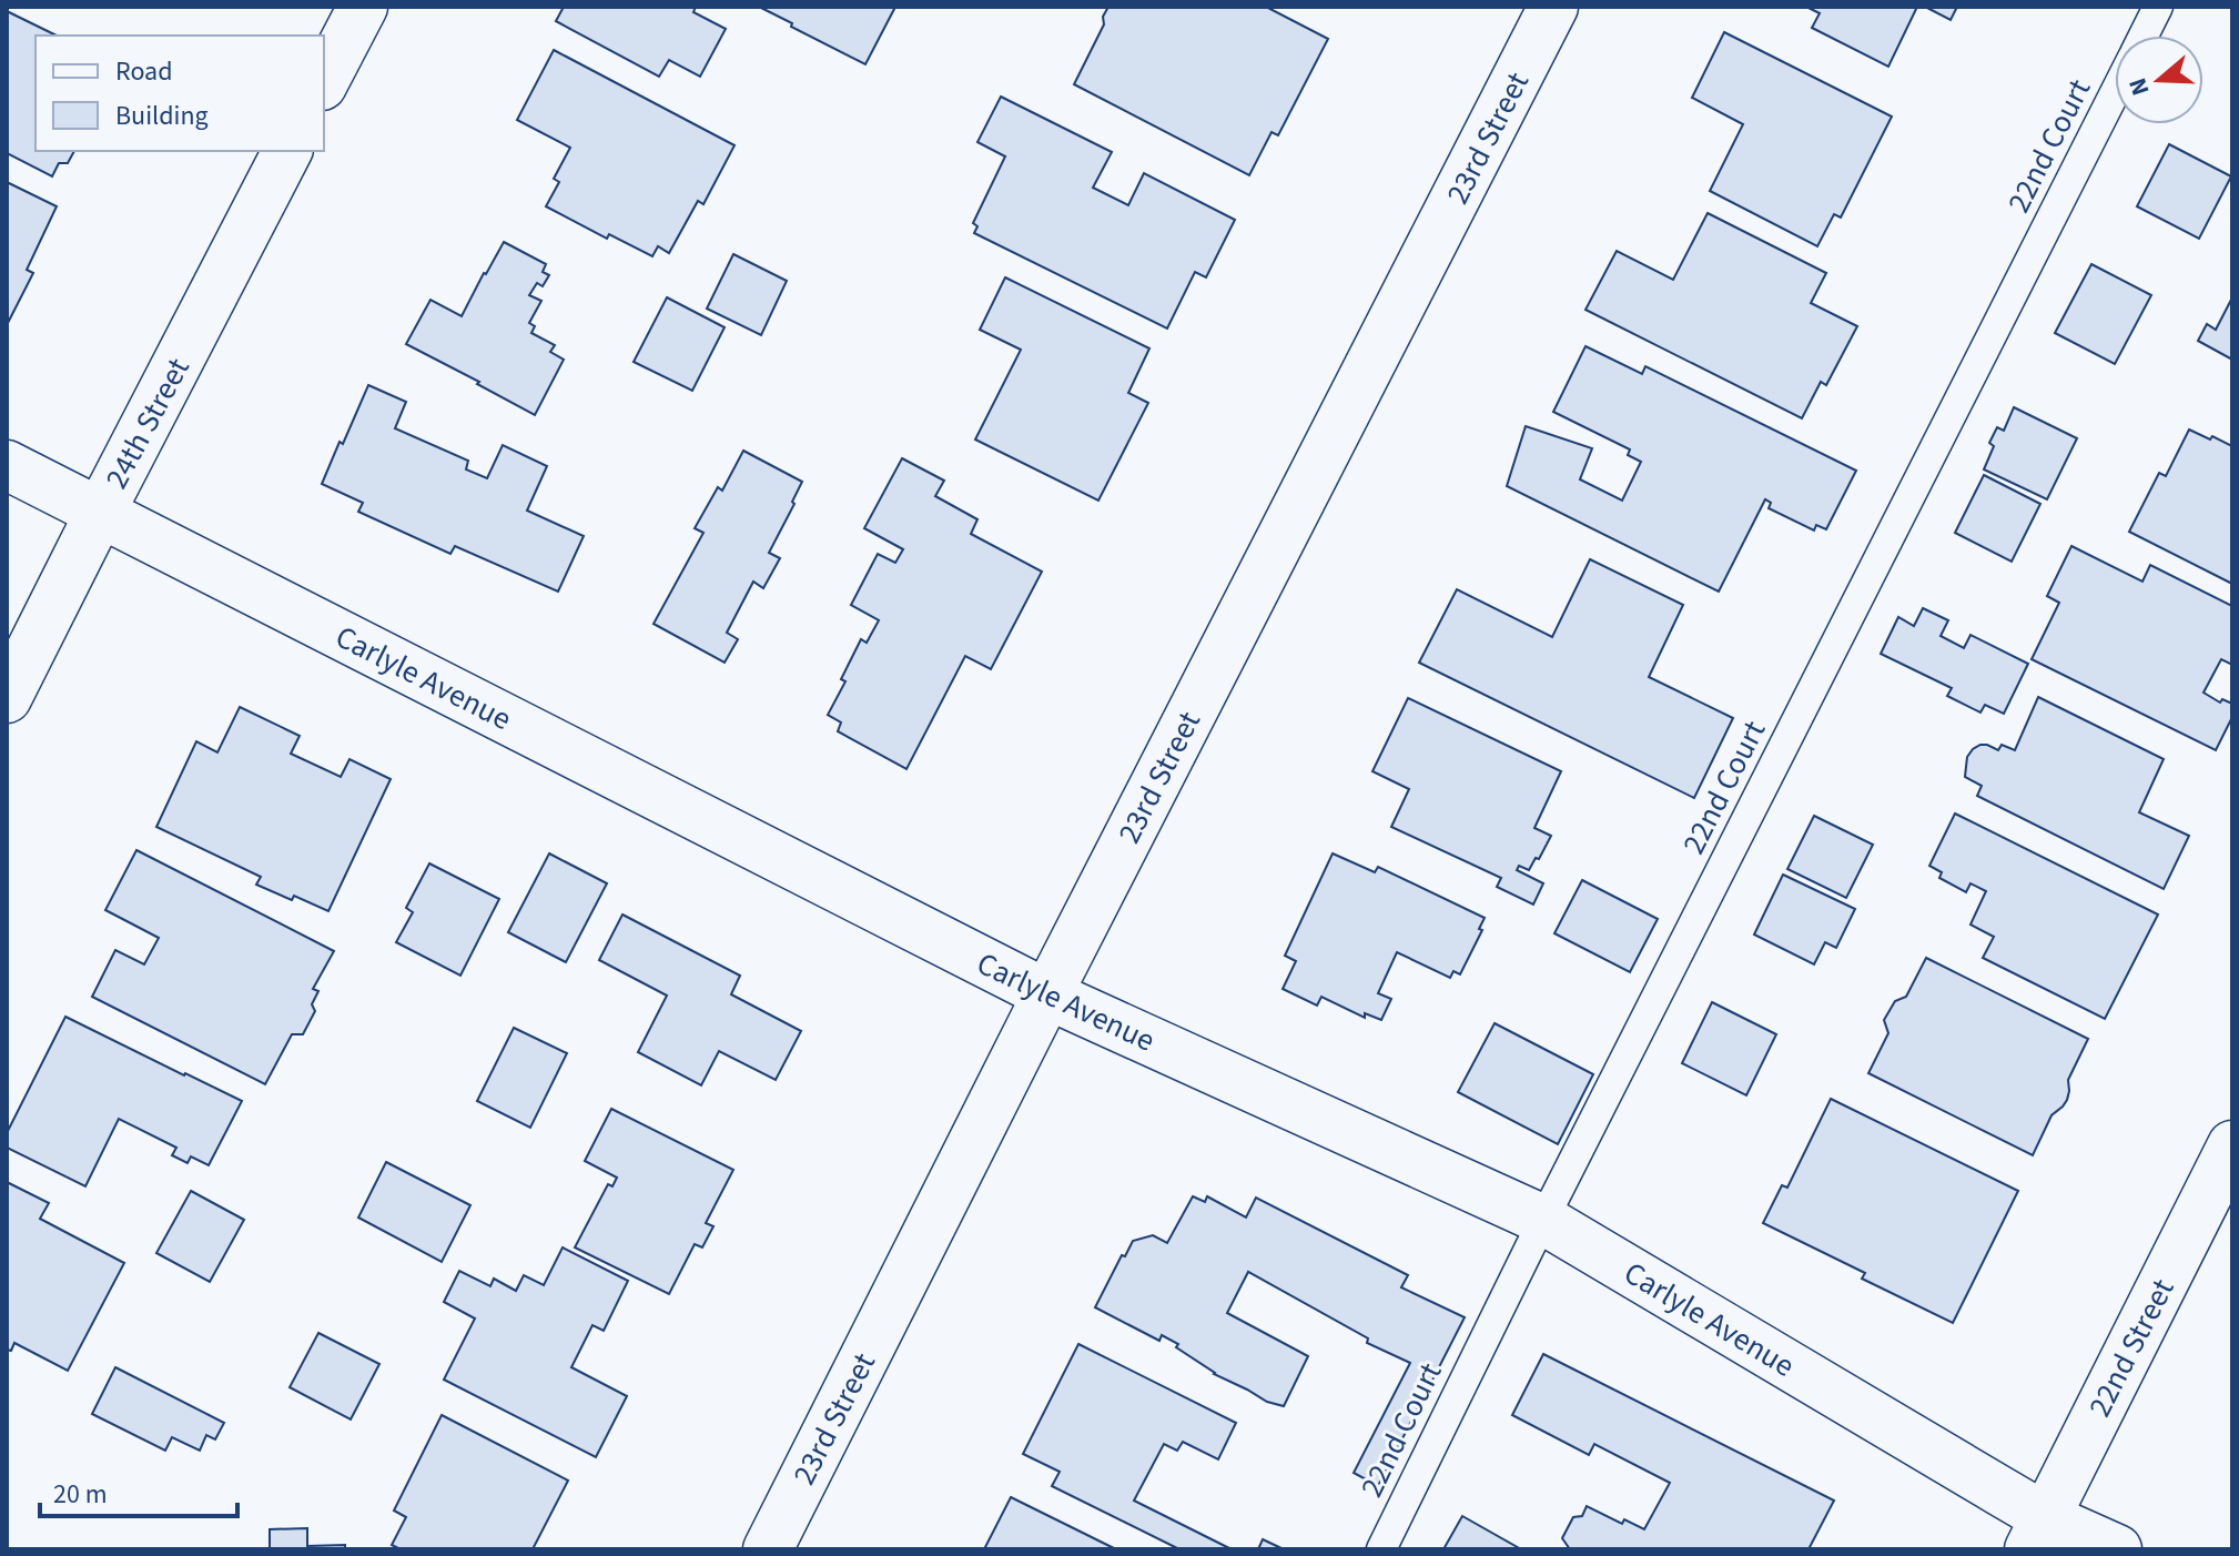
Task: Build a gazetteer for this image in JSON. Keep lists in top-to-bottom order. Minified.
{"streets":{"street":["23rd Street","24th Street","Carlyle Avenue","22nd Street"],"lane":["22nd Court"]},"crossings":[["23rd Street","Carlyle Avenue"],["22nd Court","Carlyle Avenue"],["24th Street","Carlyle Avenue"],["Carlyle Avenue","22nd Street"]],"legend":["Road","Building"],"scale_bar":"20 m","north":"left"}
